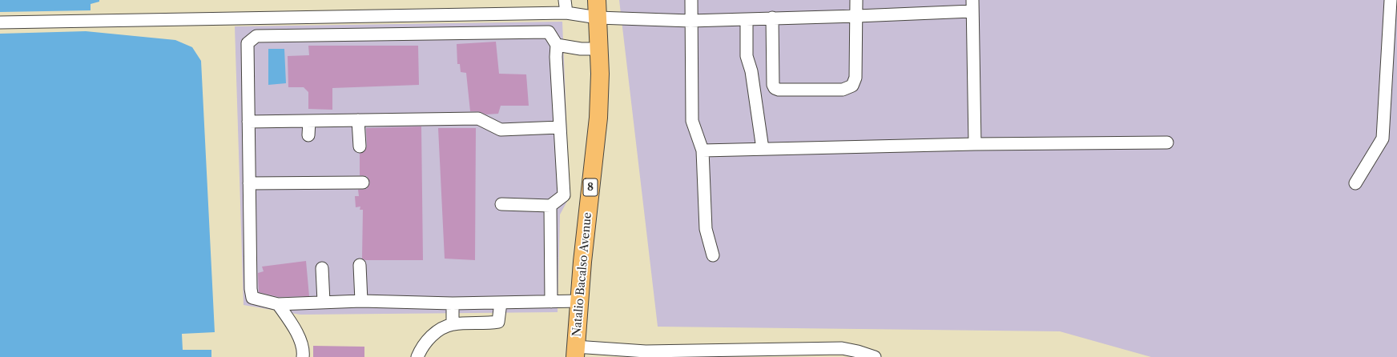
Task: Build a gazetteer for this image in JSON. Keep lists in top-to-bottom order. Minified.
{"streets":{"highway":["8","Natalio Bacalso Avenue"]}}
